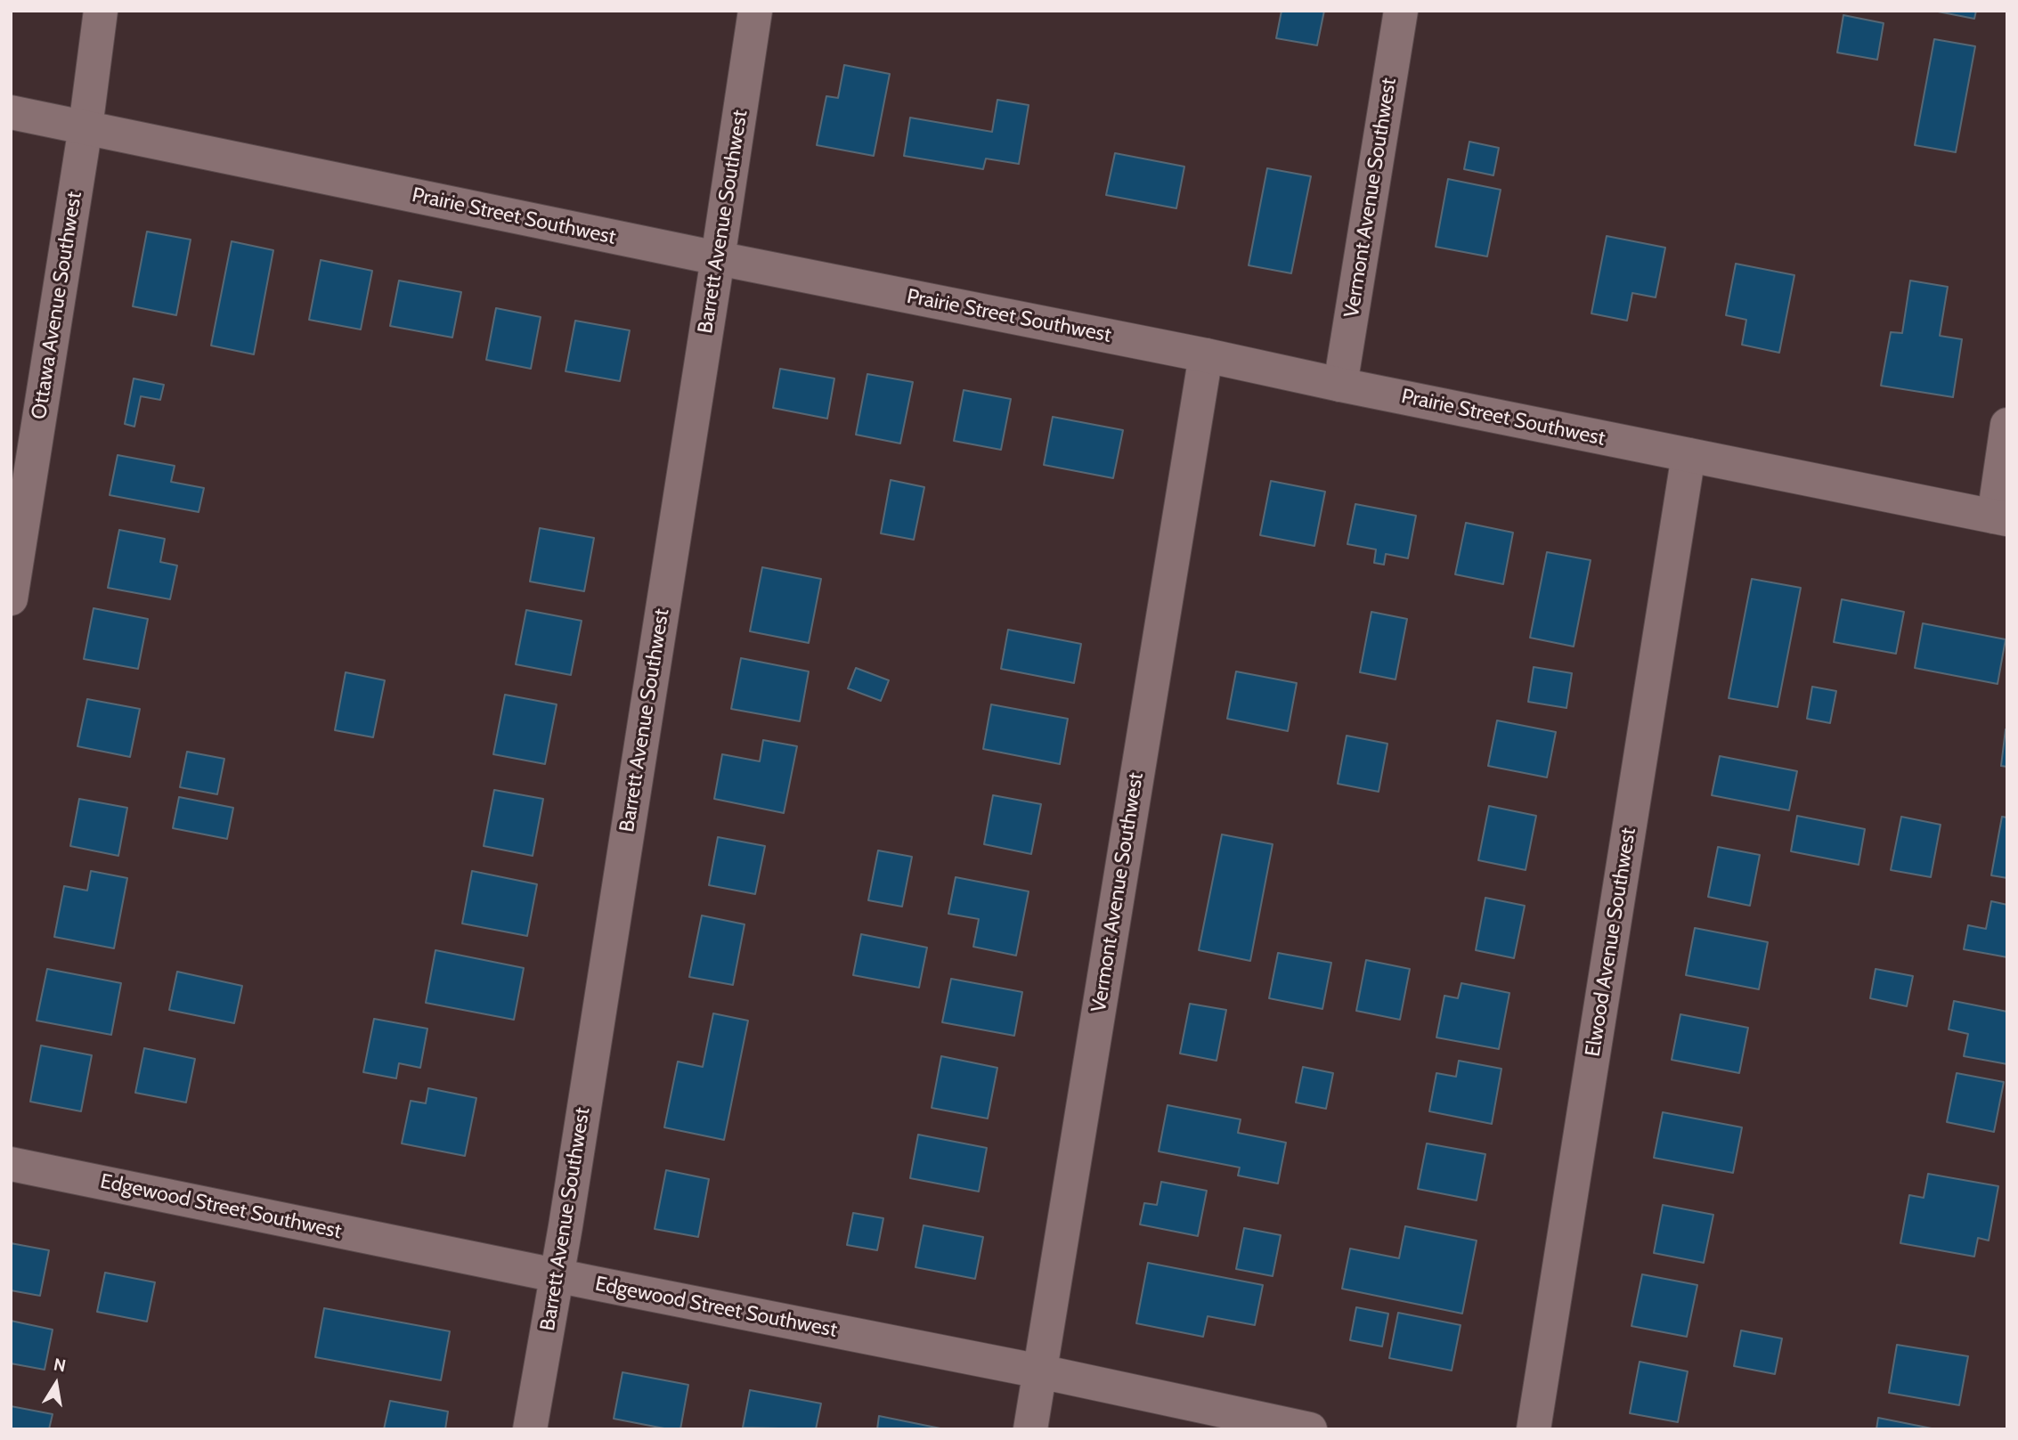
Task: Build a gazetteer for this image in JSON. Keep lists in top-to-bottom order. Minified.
{"streets":{"street":["Vermont Avenue Southwest","Prairie Street Southwest","Barrett Avenue Southwest","Ottawa Avenue Southwest","Elwood Avenue Southwest","Edgewood Street Southwest"]},"crossings":[["Vermont Avenue Southwest","Prairie Street Southwest"],["Vermont Avenue Southwest","Edgewood Street Southwest"],["Prairie Street Southwest","Barrett Avenue Southwest"],["Prairie Street Southwest","Ottawa Avenue Southwest"],["Prairie Street Southwest","Elwood Avenue Southwest"],["Barrett Avenue Southwest","Edgewood Street Southwest"]],"north":"top"}
